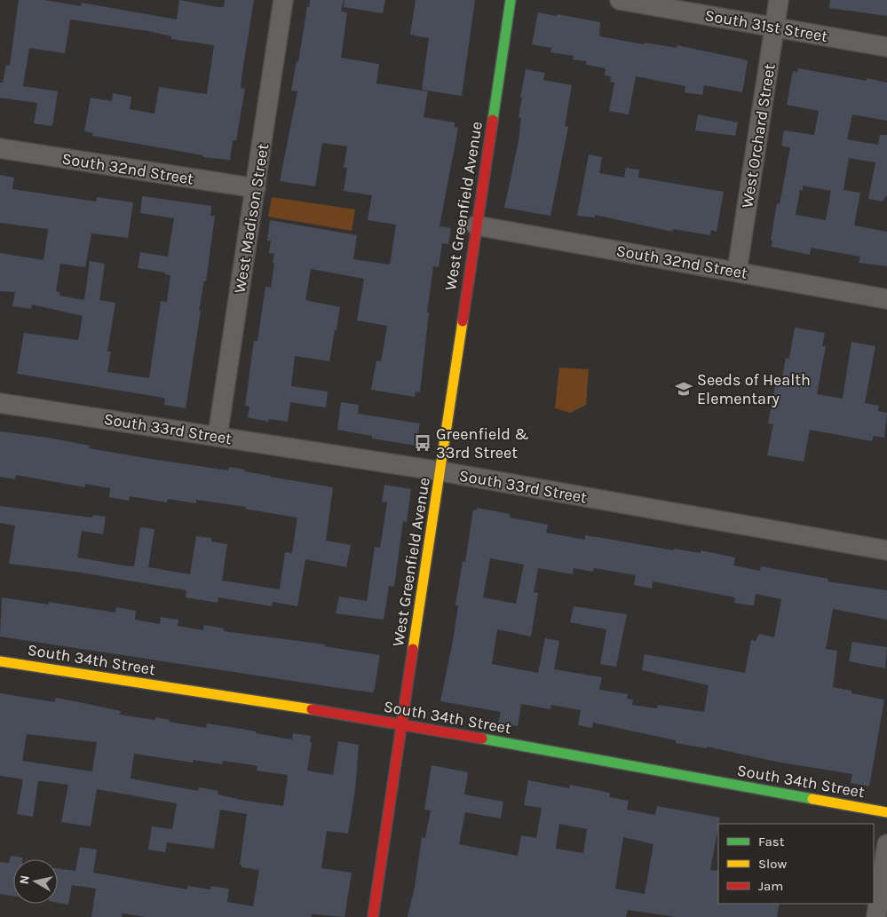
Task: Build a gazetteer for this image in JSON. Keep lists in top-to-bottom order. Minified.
{"streets":{"main road":["West Greenfield Avenue","South 34th Street"],"street":["South 31st Street","West Orchard Street","South 32nd Street","West Madison Street","South 33rd Street"]},"crossings":[["South 31st Street","West Orchard Street"],["West Orchard Street","South 32nd Street"],["South 32nd Street","West Greenfield Avenue"],["South 32nd Street","West Madison Street"],["West Greenfield Avenue","South 33rd Street"],["West Greenfield Avenue","South 34th Street"],["West Madison Street","South 33rd Street"]],"places":{"school or university":["Seeds of Health Elementary"],"bus stop":["Greenfield & 33rd Street"]},"legend":["Fast","Slow","Jam"],"north":"left"}
